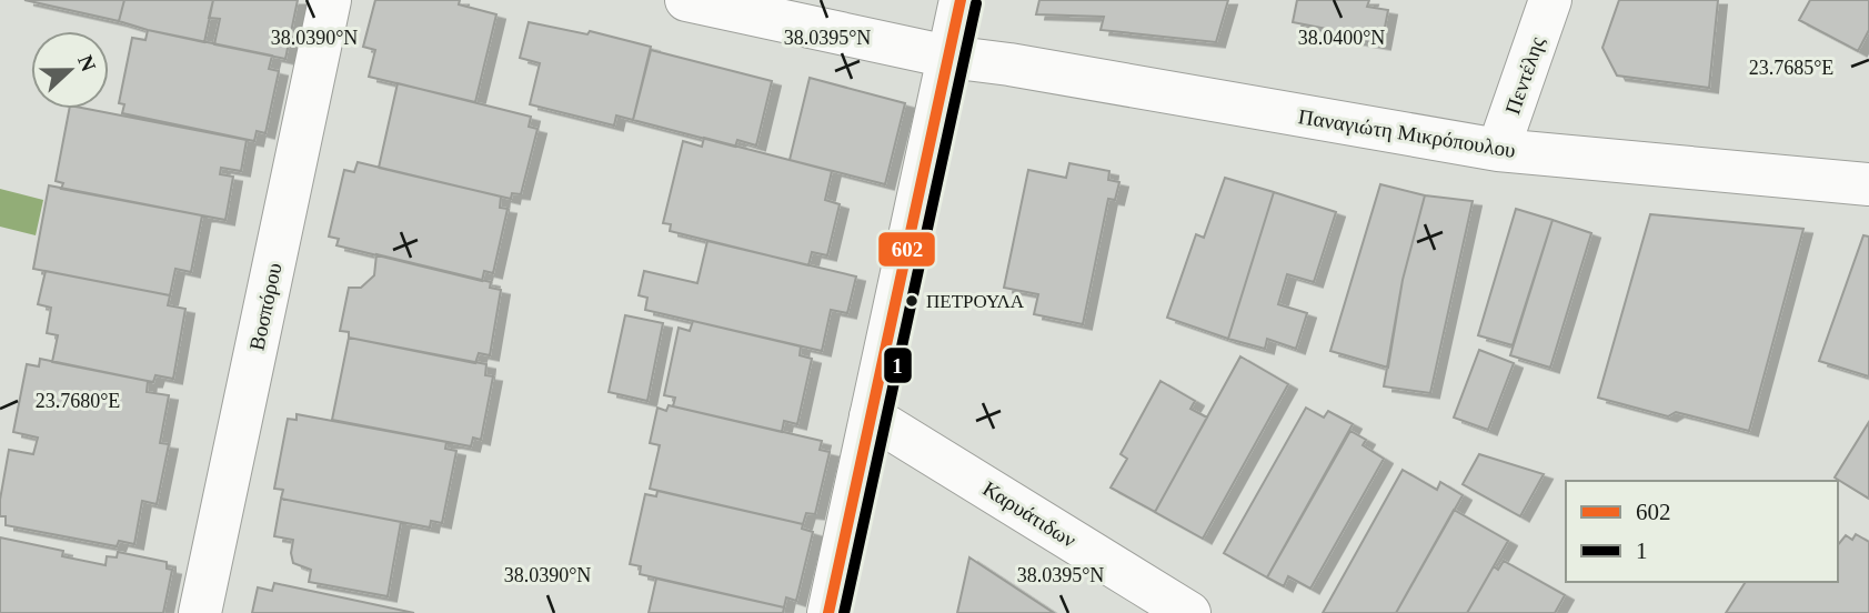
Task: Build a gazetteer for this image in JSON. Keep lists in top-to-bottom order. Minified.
{"streets":{"street":["Πεντέλης","Παναγιώτη Μικρόπουλου","Βοσπόρου","Καρυάτιδων"]},"crossings":[["Πεντέλης","Παναγιώτη Μικρόπουλου"]],"places":["ΠΕΤΡΟΥΛΑ"],"lines":["transit line 602","transit line 1"],"legend":["602","1"],"north":"right","coordinates":["38.0390°N","38.0395°N","38.0400°N","23.7685°E","23.7680°E"]}
